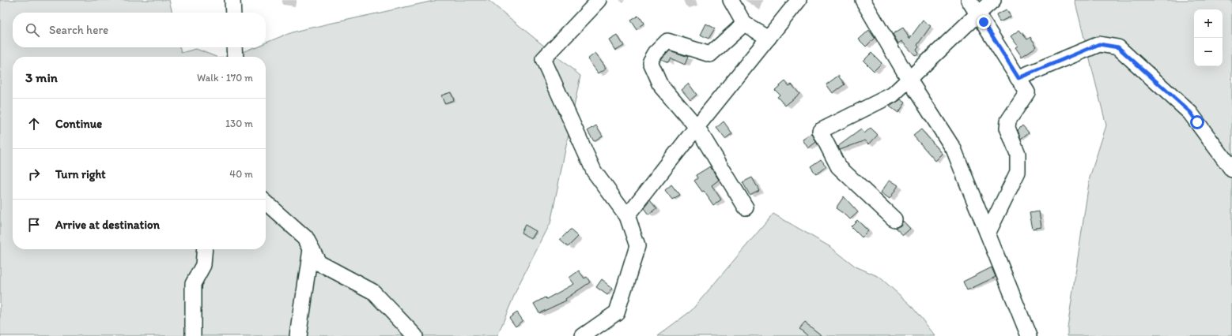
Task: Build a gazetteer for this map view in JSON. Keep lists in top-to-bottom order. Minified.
{"page":{"map_buttons":["+","−"],"search":"Search here","heading":["3 min","Walk · 170 m"],"list":[["Continue","130 m"],["Turn right","40 m"],"Arrive at destination"]}}
